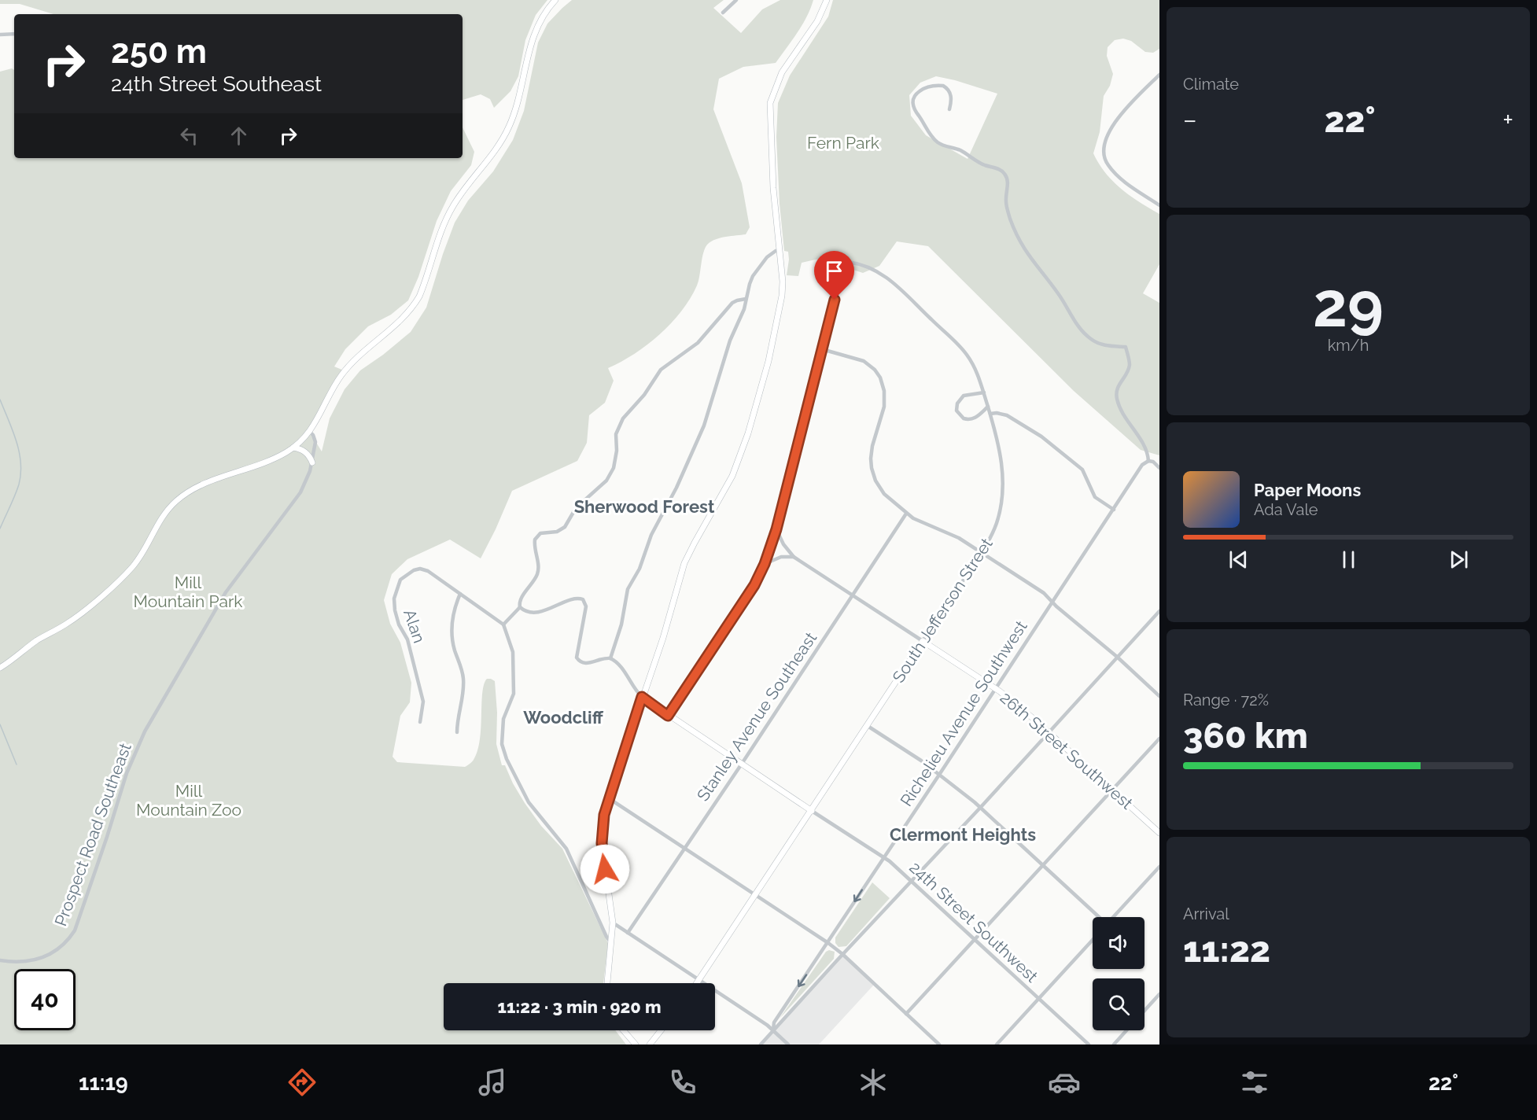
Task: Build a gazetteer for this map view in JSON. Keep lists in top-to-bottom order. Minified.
{"streets":{"street":["South Jefferson Street","Alan","Richelieu Avenue Southwest","Stanley Avenue Southeast","26th Street Southwest","Prospect Road Southeast","24th Street Southwest"]},"crossings":[["South Jefferson Street","26th Street Southwest"],["South Jefferson Street","24th Street Southwest"],["Richelieu Avenue Southwest","26th Street Southwest"],["Richelieu Avenue Southwest","24th Street Southwest"]],"districts":["Sherwood Forest","Woodcliff","Clermont Heights"],"parks":["Fern Park","Mill Mountain Park","Mill Mountain Zoo"],"page":{"tile":["Climate",["29","km/h"],["Range · 72%","360 km"],["Arrival","11:22"]],"turn":["250 m","24th Street Southeast"],"heat":["−","22°","+"],"song":["Paper Moons","Ada Vale"],"limit":"40","trip":"11:22 · 3 min · 920 m","tabs":["11:19","22°"]}}
